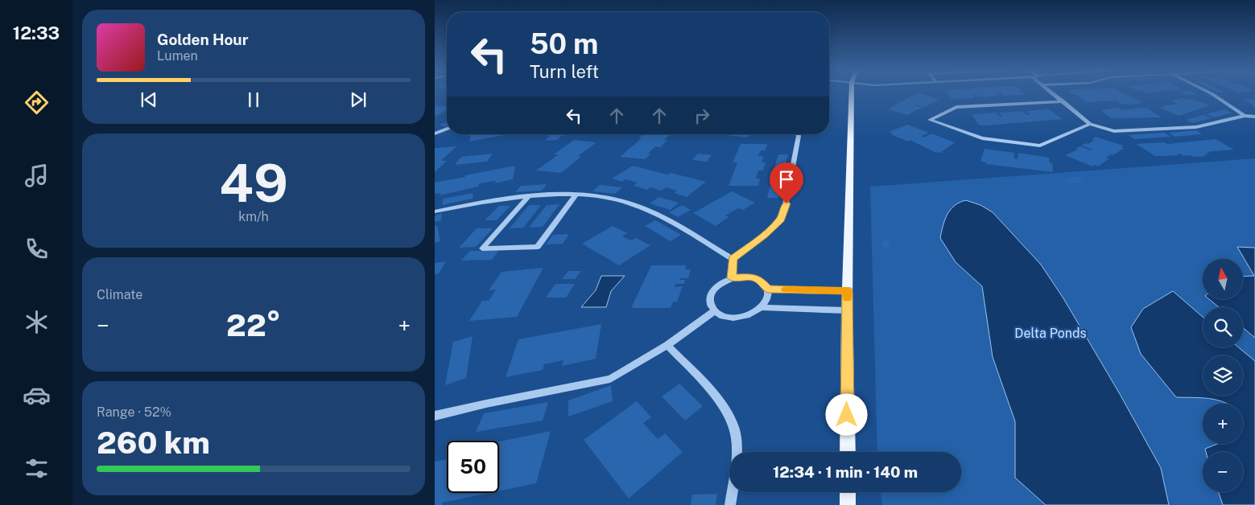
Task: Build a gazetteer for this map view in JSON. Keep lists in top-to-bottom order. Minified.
{"parks":["Delta Ponds"],"north":"top","page":{"tabs":"12:33","turn":["50 m","Turn left"],"song":["Golden Hour","Lumen"],"tile":[["49","km/h"],"Climate",["Range · 52%","260 km"]],"map_buttons":["+","−"],"heat":["−","22°","+"],"limit":"50","trip":"12:34 · 1 min · 140 m"}}
